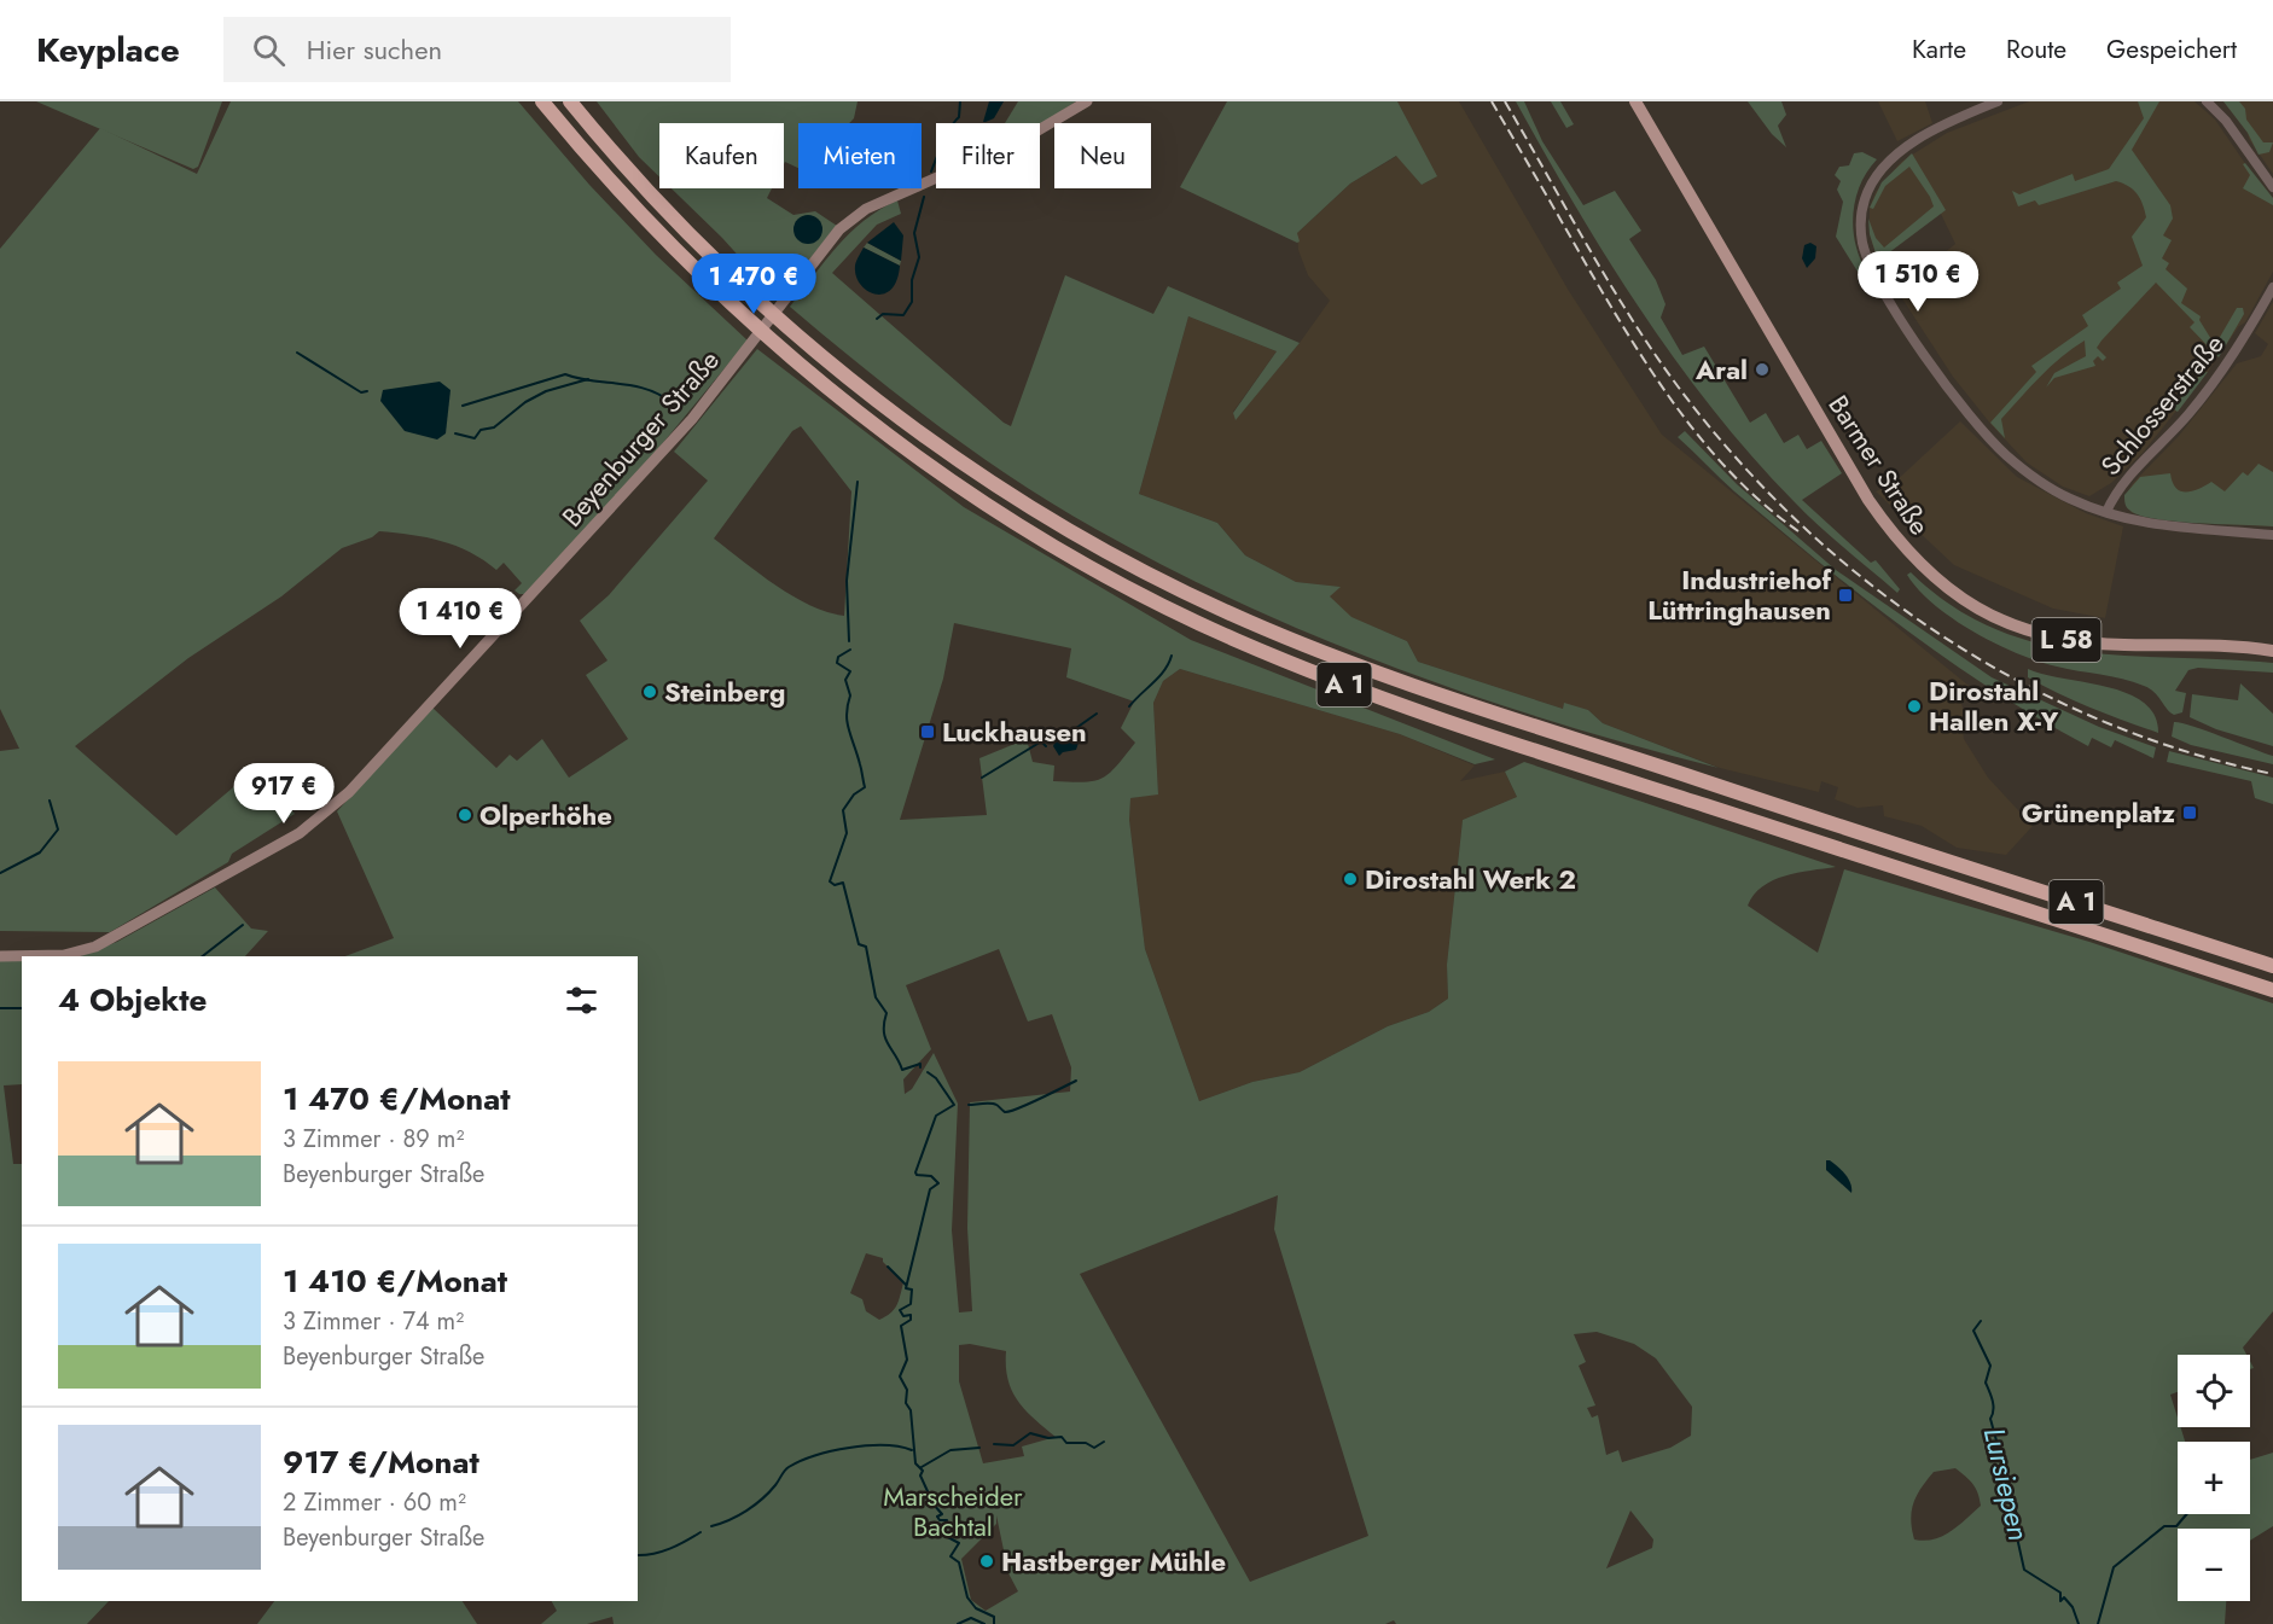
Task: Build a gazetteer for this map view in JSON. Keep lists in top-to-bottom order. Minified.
{"streets":{"highway":["A 1"],"main road":["Beyenburger Straße","Barmer Straße","L 58"],"street":["Schlosserstraße"]},"water":["Lursiepen"],"parks":["Marscheider Bachtal"],"places":{"other":["Aral","Steinberg","Dirostahl Hallen X-Y","Olperhöhe","Dirostahl Werk 2","Hastberger Mühle"],"transit":["Industriehof Lüttringhausen","Luckhausen","Grünenplatz"]},"page":{"header":"Keyplace","search":"Hier suchen","nav":["Karte","Route","Gespeichert"],"chip":["Kaufen","Mieten","Filter","Neu"],"price":["1 510 €","1 470 €","1 410 €","917 €"],"heading":"4 Objekte","list":[{"name":"1 470 €/Monat","note":"3 Zimmer · 89 m² · Beyenburger Straße"},{"name":"1 410 €/Monat","note":"3 Zimmer · 74 m² · Beyenburger Straße"},{"name":"917 €/Monat","note":"2 Zimmer · 60 m² · Beyenburger Straße"}],"map_buttons":["+","−"]}}
